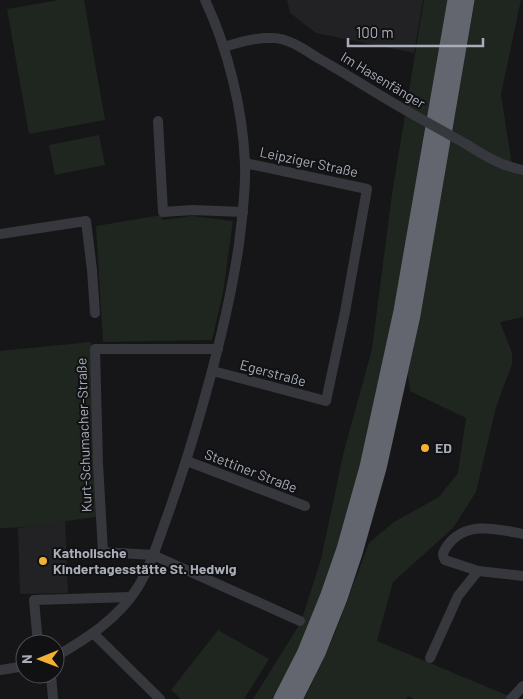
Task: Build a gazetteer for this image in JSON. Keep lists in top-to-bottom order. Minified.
{"streets":{"street":["Im Hasenfänger","Leipziger Straße","Egerstraße","Kurt-Schumacher-Straße","Stettiner Straße"]},"crossings":[["Leipziger Straße","Egerstraße"]],"places":["ED","Katholische Kindertagesstätte St. Hedwig"],"scale_bar":"100 m","north":"left"}
